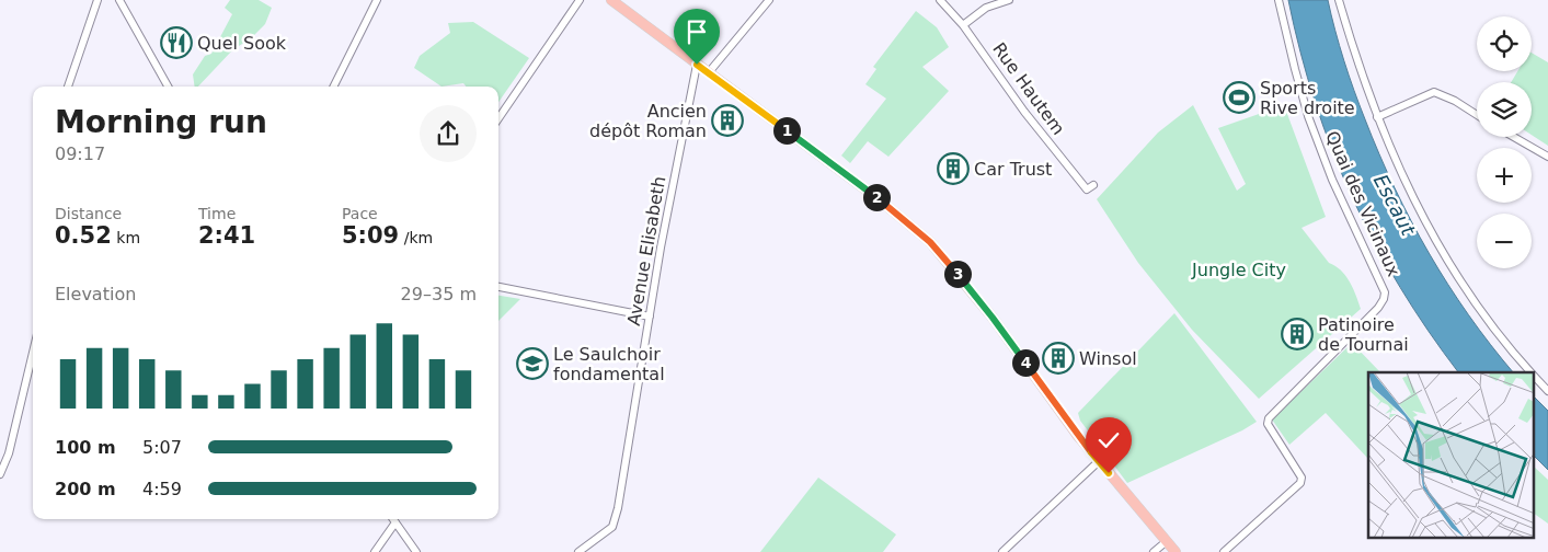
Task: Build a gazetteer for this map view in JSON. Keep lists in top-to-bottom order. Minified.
{"streets":{"street":["Rue Hautem","Quai des Vicinaux","Avenue Elisabeth"]},"water":["Escaut"],"parks":["Jungle City"],"places":{"restaurant":["Quel Sook"],"sports":["Sports Rive droite"],"building":["Ancien dépôt Roman","Car Trust","Patinoire de Tournai","Winsol"],"school or university":["Le Saulchoir fondamental"]},"page":{"map_buttons":["+","−"],"heading":["Morning run","09:17"],"pins":["1","2","3","4"],"stats":[["Distance","0.52 km"],["Time","2:41"],["Pace","5:09 /km"]],"chart":["Elevation","29–35 m"],"list":[{"name":"100 m","note":"5:07"},{"name":"200 m","note":"4:59"}]}}
